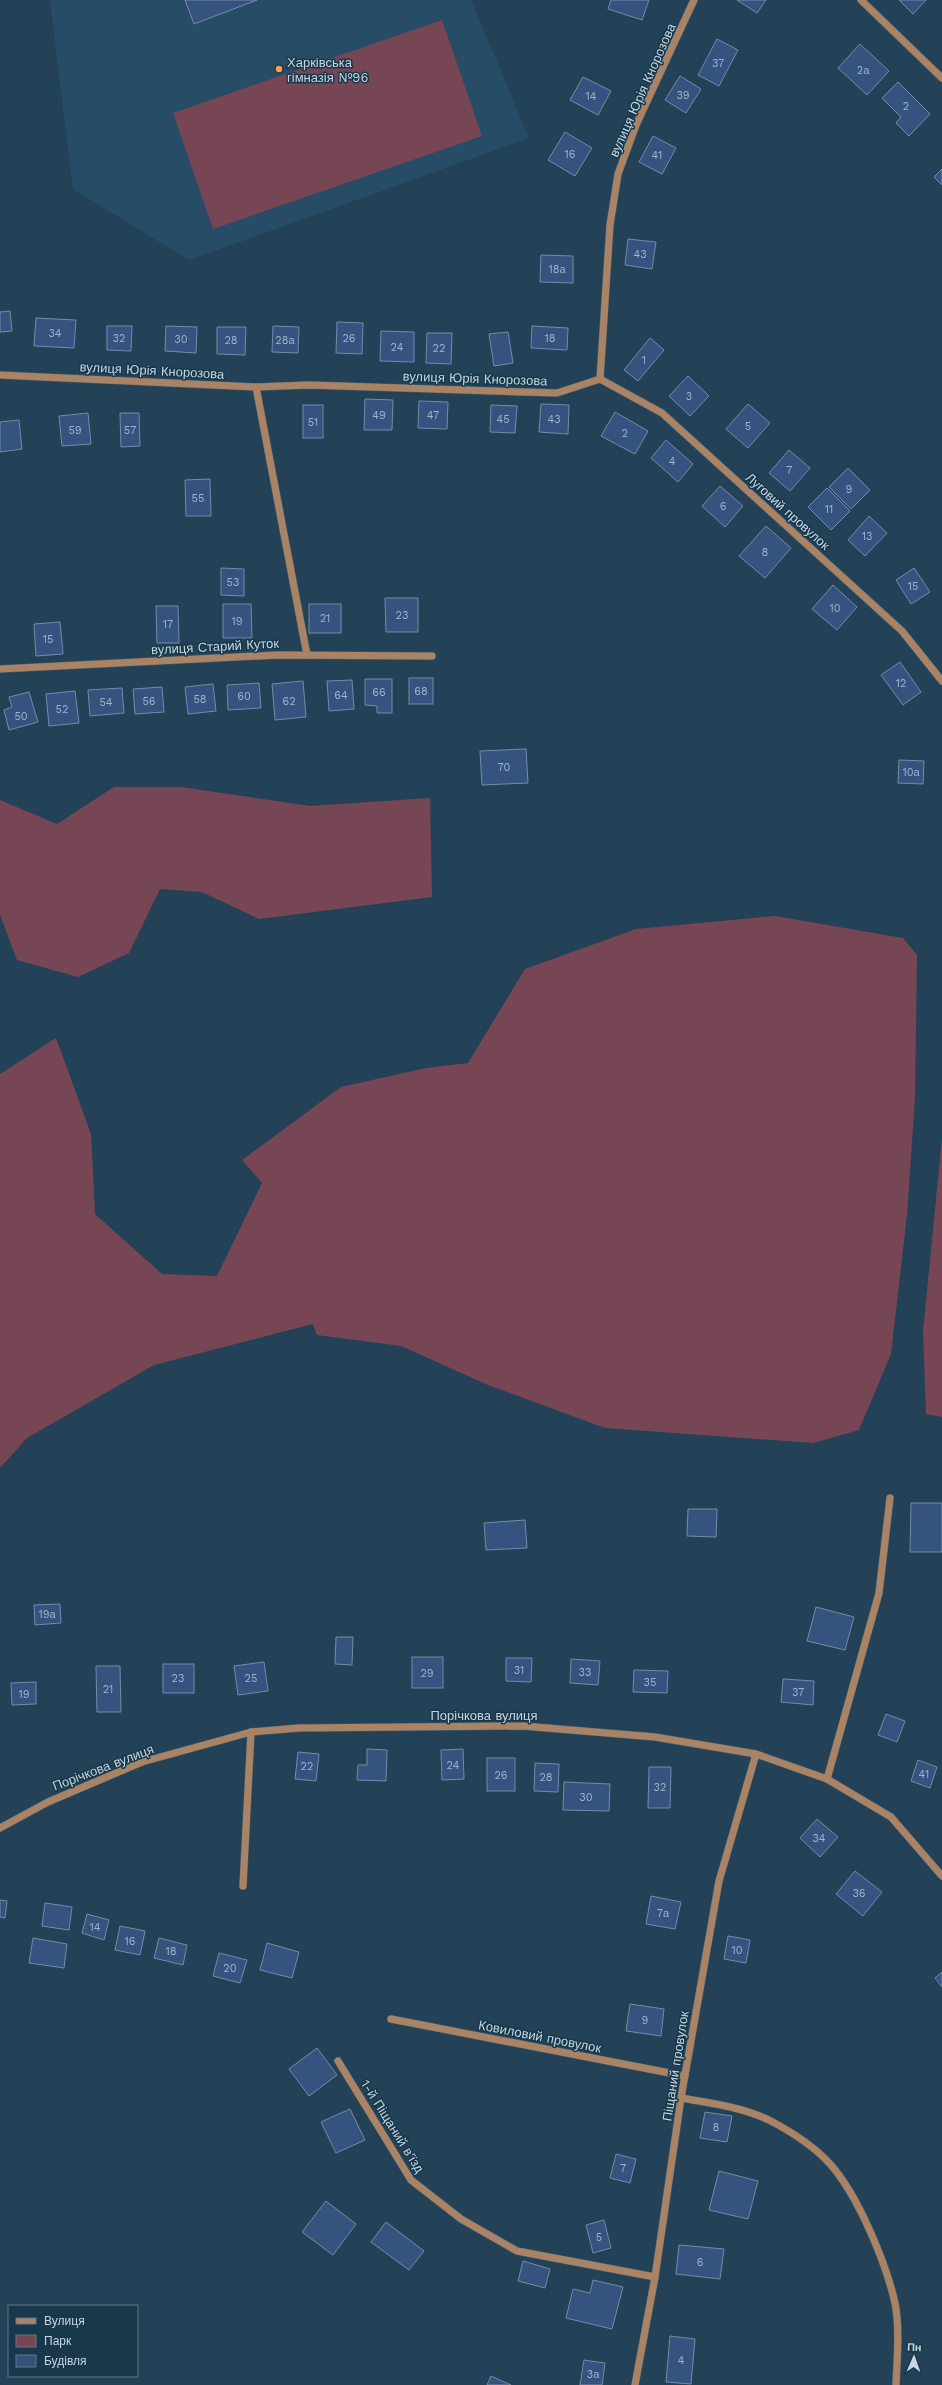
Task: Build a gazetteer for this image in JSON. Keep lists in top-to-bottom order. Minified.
{"streets":{"street":["вулиця Юрія Кнорозова","Луговий провулок","вулиця Старий Куток","Порічкова вулиця","Ковиловий провулок","Піщаний провулок","1-й Піщаний в'їзд"]},"crossings":[["вулиця Юрія Кнорозова","Луговий провулок"],["Порічкова вулиця","Піщаний провулок"],["Ковиловий провулок","Піщаний провулок"],["Піщаний провулок","1-й Піщаний в'їзд"]],"places":["Харківська гімназія №96"],"house_numbers":["37","2а","39","14","2","16","41","43","18а","34","32","26","18","30","28","28а","24","22","1","3","49","47","45","43","51","5","59","57","2","4","7","9","55","6","11","13","8","53","15","10","23","21","19","17","15","12","68","66","64","60","58","56","62","54","52","50","70","10а","19а","31","33","29","23","25","35","21","37","19","24","22","41","26","28","32","30","34","36","7а","14","16","10","18","20","9","8","7","5","6","4","3а"],"legend":["Вулиця","Парк","Будівля"],"north":"top"}
